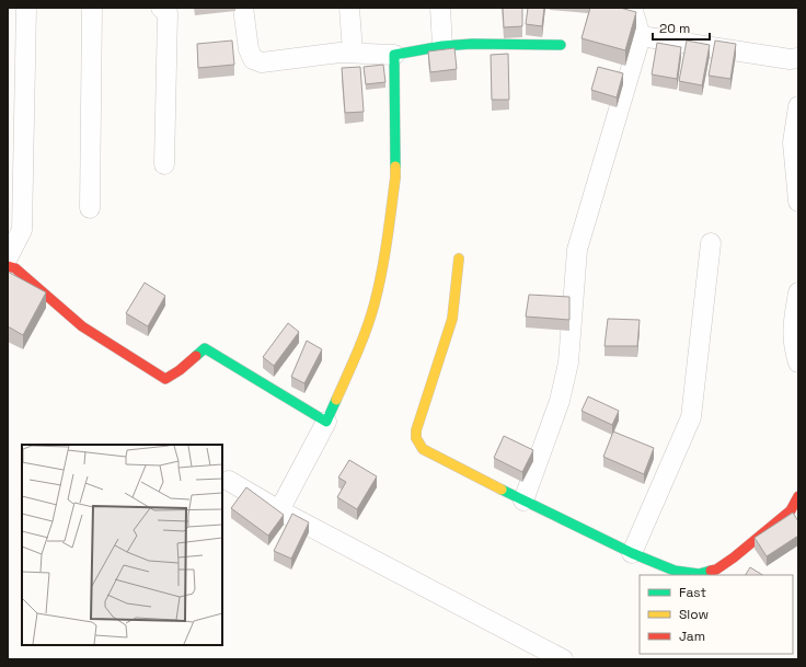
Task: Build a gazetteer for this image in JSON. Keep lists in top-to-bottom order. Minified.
{"legend":["Fast","Slow","Jam"],"scale_bar":"20 m"}
